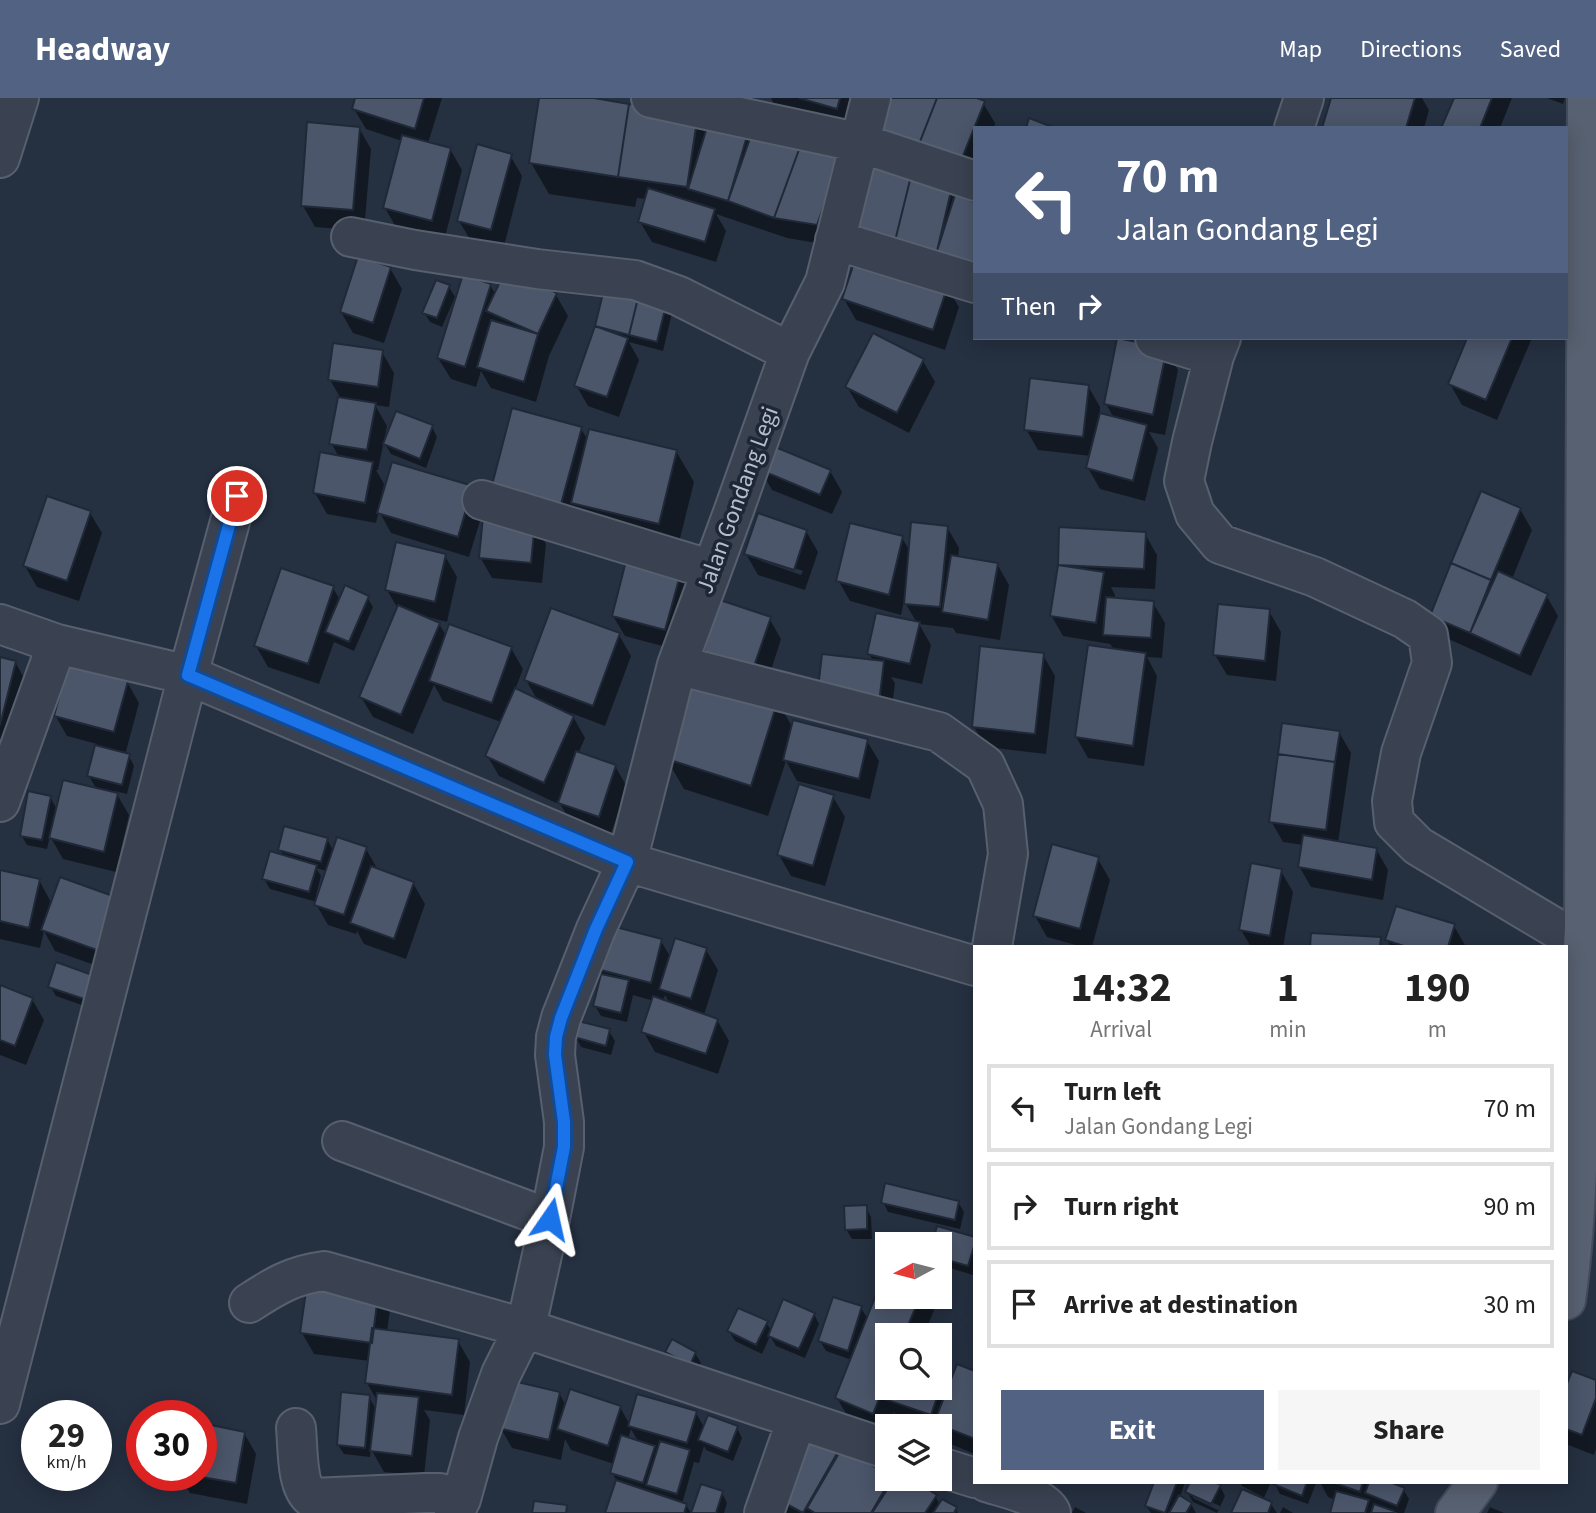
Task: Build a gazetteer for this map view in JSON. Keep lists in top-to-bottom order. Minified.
{"streets":{"street":["Jalan Gondang Legi"]},"north":"left","page":{"header":"Headway","nav":["Map","Directions","Saved"],"turn":["70 m","Jalan Gondang Legi"],"then":"Then","eta":["14:32","Arrival","1","min","190","m"],"list":[{"name":"Turn left","note":"Jalan Gondang Legi","value":"70 m"},{"name":"Turn right","value":"90 m"},{"name":"Arrive at destination","value":"30 m"}],"buttons":["Exit","Share"],"speed":"29 km/h","limit":"30"}}
